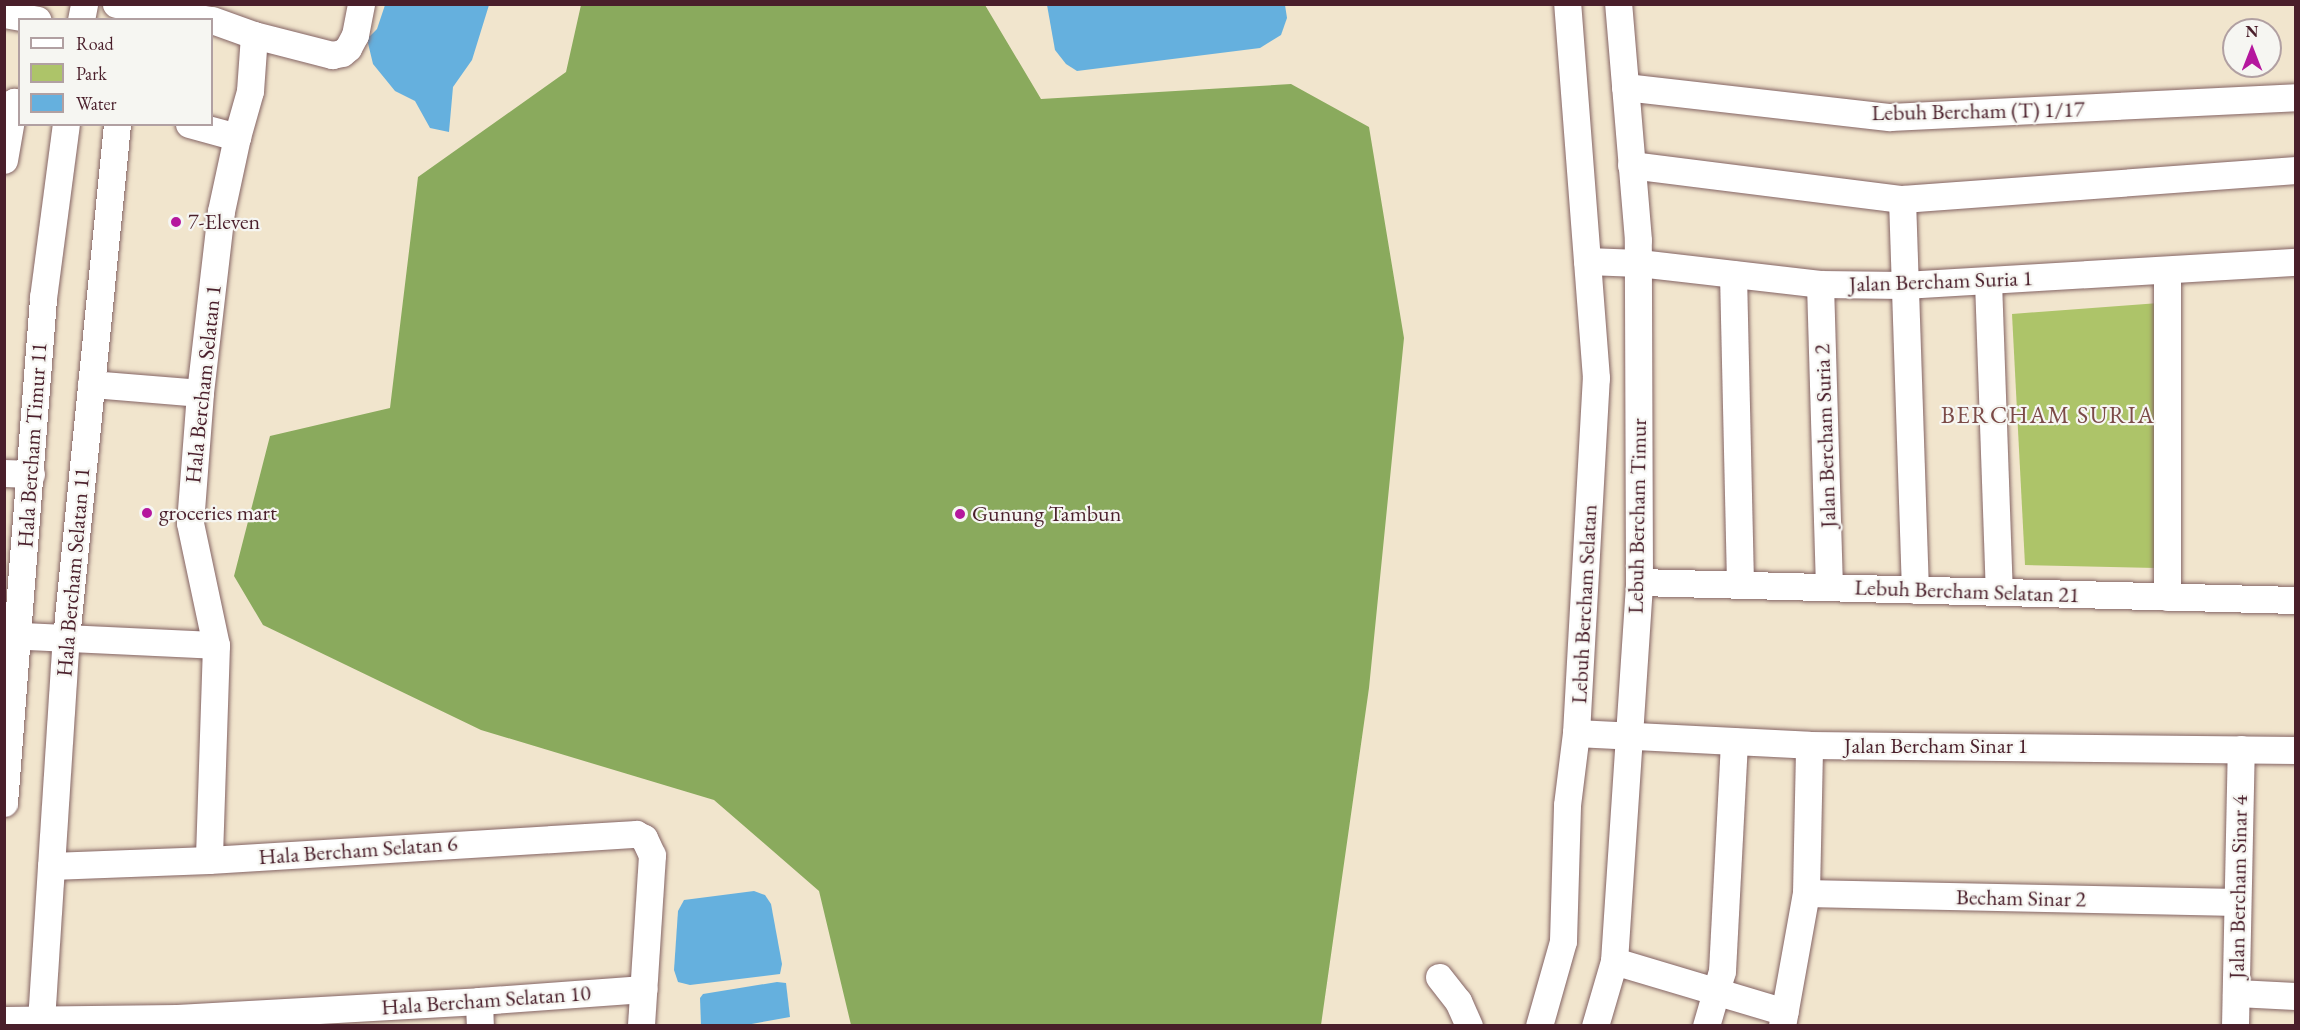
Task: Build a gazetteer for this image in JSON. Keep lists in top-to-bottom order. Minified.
{"streets":{"street":["Lebuh Bercham (T) 1/17","Jalan Bercham Suria 1","Hala Bercham Selatan 1","Jalan Bercham Suria 2","Hala Bercham Timur 11","Lebuh Bercham Timur","Hala Bercham Selatan 11","Lebuh Bercham Selatan 21","Lebuh Bercham Selatan","Jalan Bercham Sinar 1","Hala Bercham Selatan 6","Jalan Bercham Sinar 4","Becham Sinar 2","Hala Bercham Selatan 10"]},"crossings":[["Lebuh Bercham (T) 1/17","Lebuh Bercham Timur"],["Jalan Bercham Suria 1","Jalan Bercham Suria 2"],["Jalan Bercham Suria 1","Lebuh Bercham Timur"],["Jalan Bercham Suria 1","Lebuh Bercham Selatan"],["Hala Bercham Selatan 1","Hala Bercham Selatan 6"],["Jalan Bercham Suria 2","Lebuh Bercham Selatan 21"],["Lebuh Bercham Timur","Lebuh Bercham Selatan 21"],["Lebuh Bercham Timur","Jalan Bercham Sinar 1"],["Hala Bercham Selatan 11","Hala Bercham Selatan 6"],["Hala Bercham Selatan 11","Hala Bercham Selatan 10"],["Lebuh Bercham Selatan","Jalan Bercham Sinar 1"],["Jalan Bercham Sinar 1","Jalan Bercham Sinar 4"],["Hala Bercham Selatan 6","Hala Bercham Selatan 10"],["Jalan Bercham Sinar 4","Becham Sinar 2"]],"districts":["BERCHAM SURIA"],"places":["7-Eleven","groceries mart","Gunung Tambun"],"legend":["Road","Park","Water"],"north":"top"}
